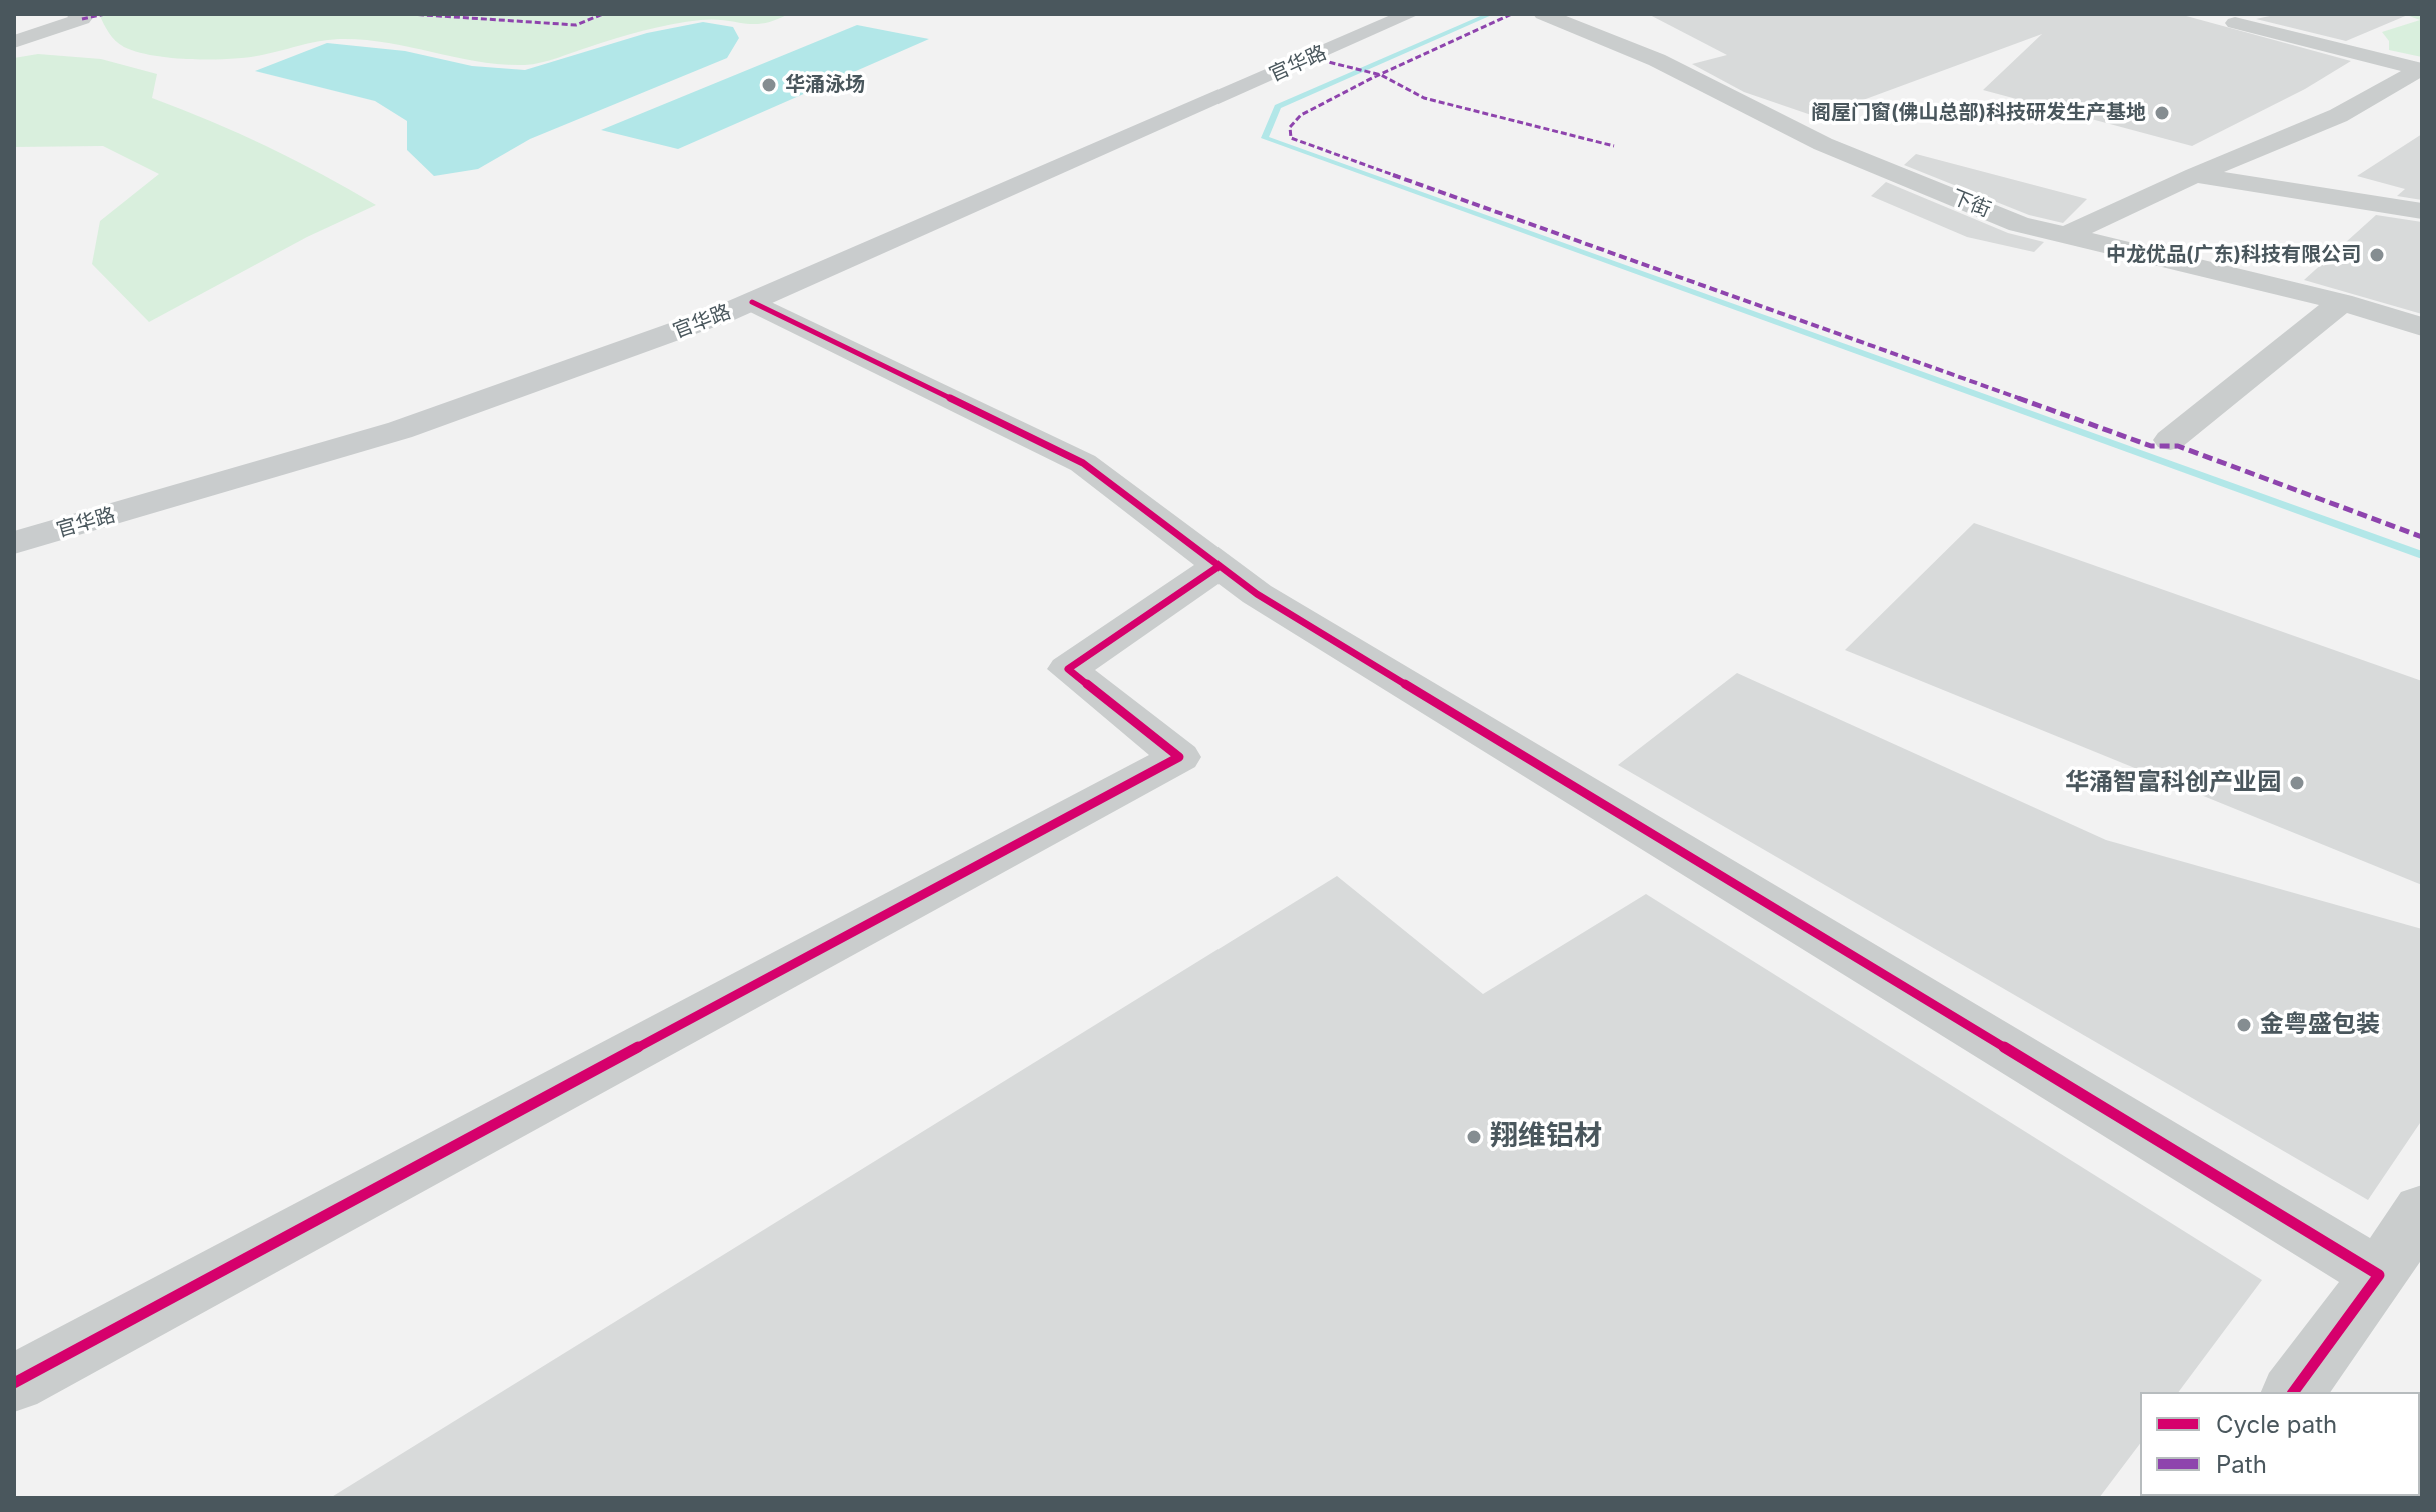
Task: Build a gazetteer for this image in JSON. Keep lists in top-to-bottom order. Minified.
{"streets":{"main road":["官华路"],"street":["下街"]},"places":["华涌泳场","阁屋门窗(佛山总部)科技研发生产基地","中龙优品(广东)科技有限公司","华涌智富科创产业园","金粤盛包装","翔维铝材"],"legend":["Cycle path","Path"]}
